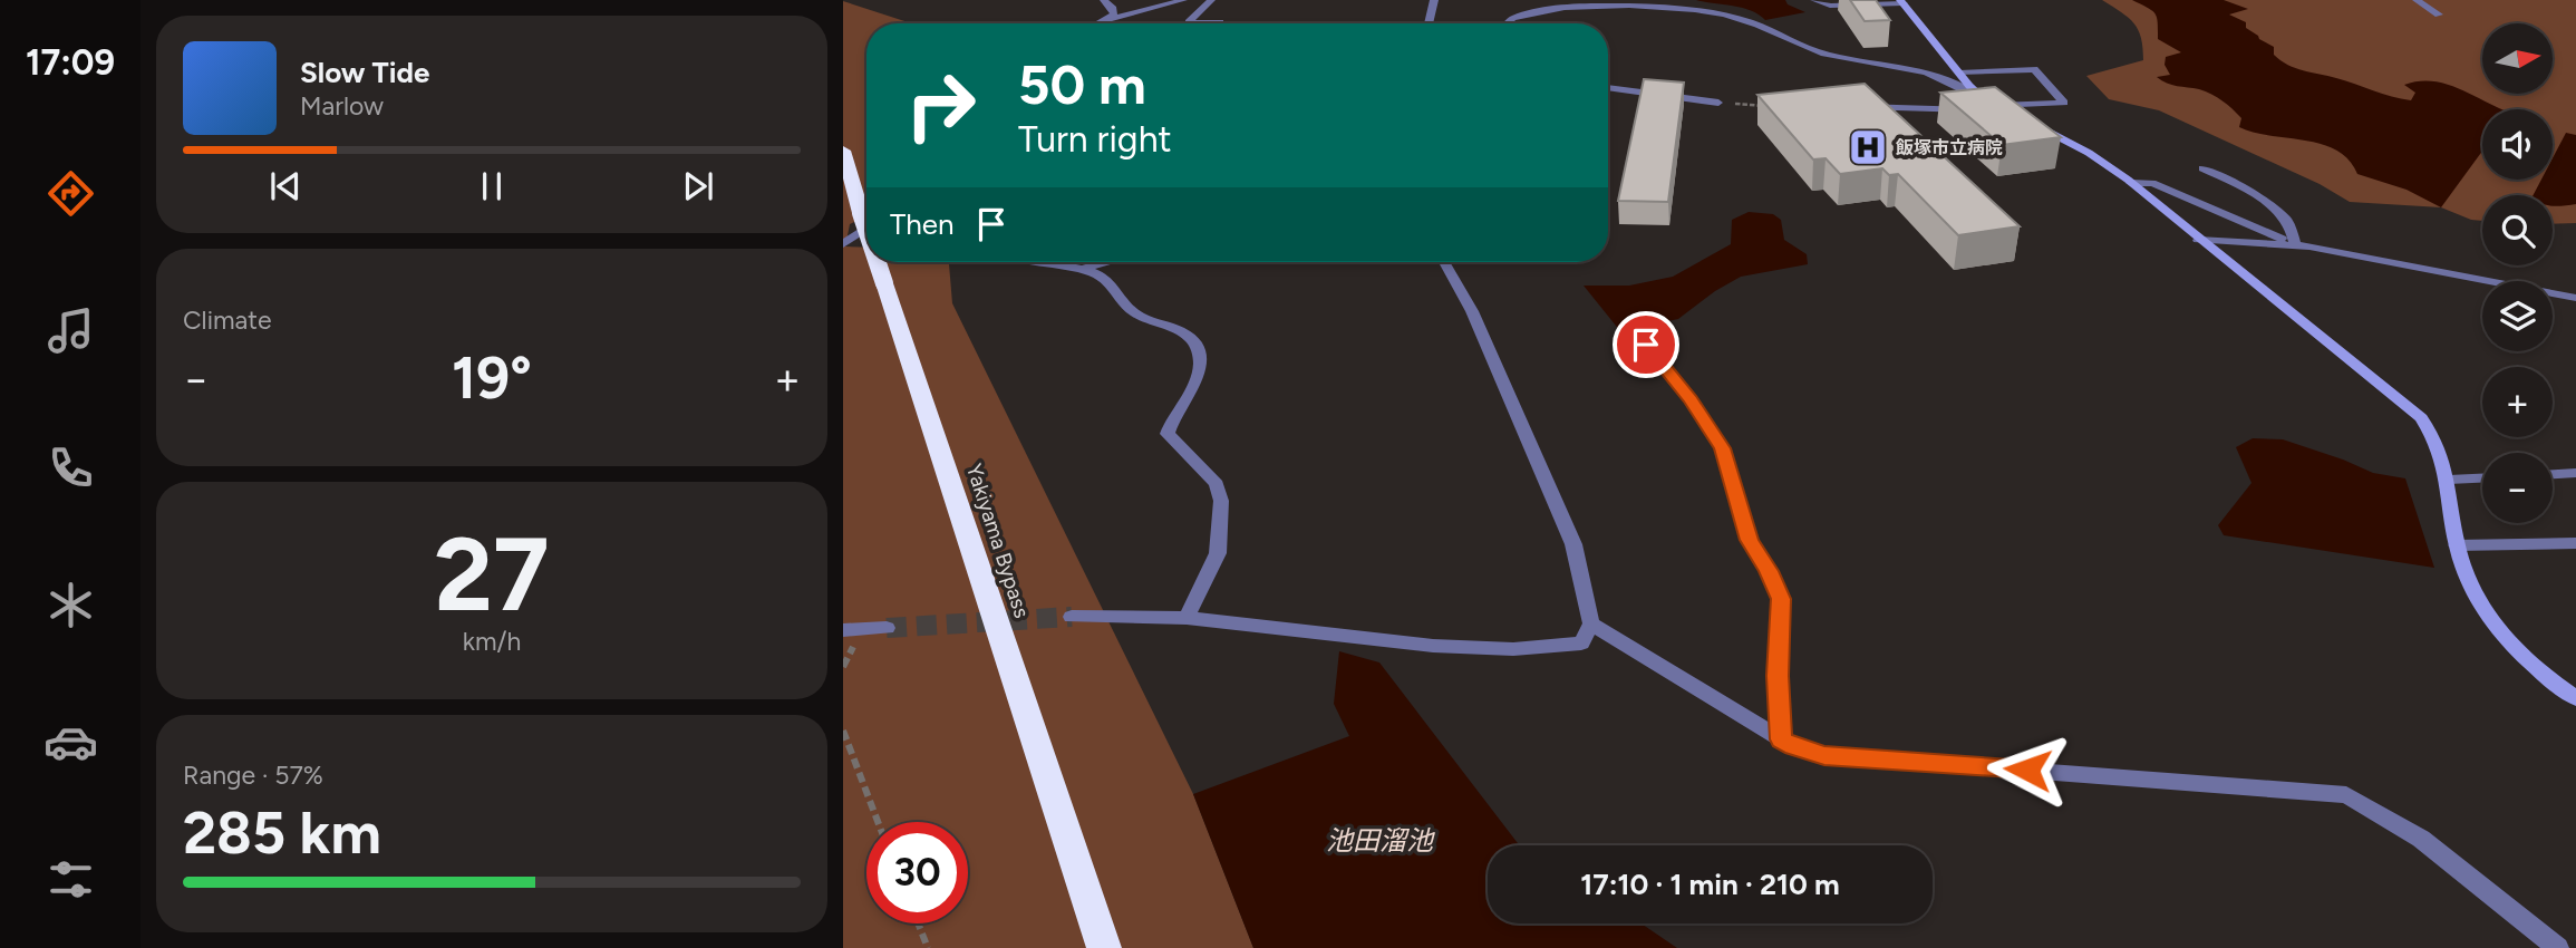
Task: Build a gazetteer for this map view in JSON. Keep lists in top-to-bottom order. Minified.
{"streets":{"highway":["Yakiyama Bypass"]},"water":["池田溜池"],"places":{"hospital":["飯塚市立病院"]},"north":"right","page":{"tabs":"17:09","map_buttons":["+","−"],"turn":["50 m","Turn right"],"song":["Slow Tide","Marlow"],"then":"Then","tile":["Climate",["27","km/h"],["Range · 57%","285 km"]],"heat":["−","19°","+"],"limit":"30","trip":"17:10 · 1 min · 210 m"}}
